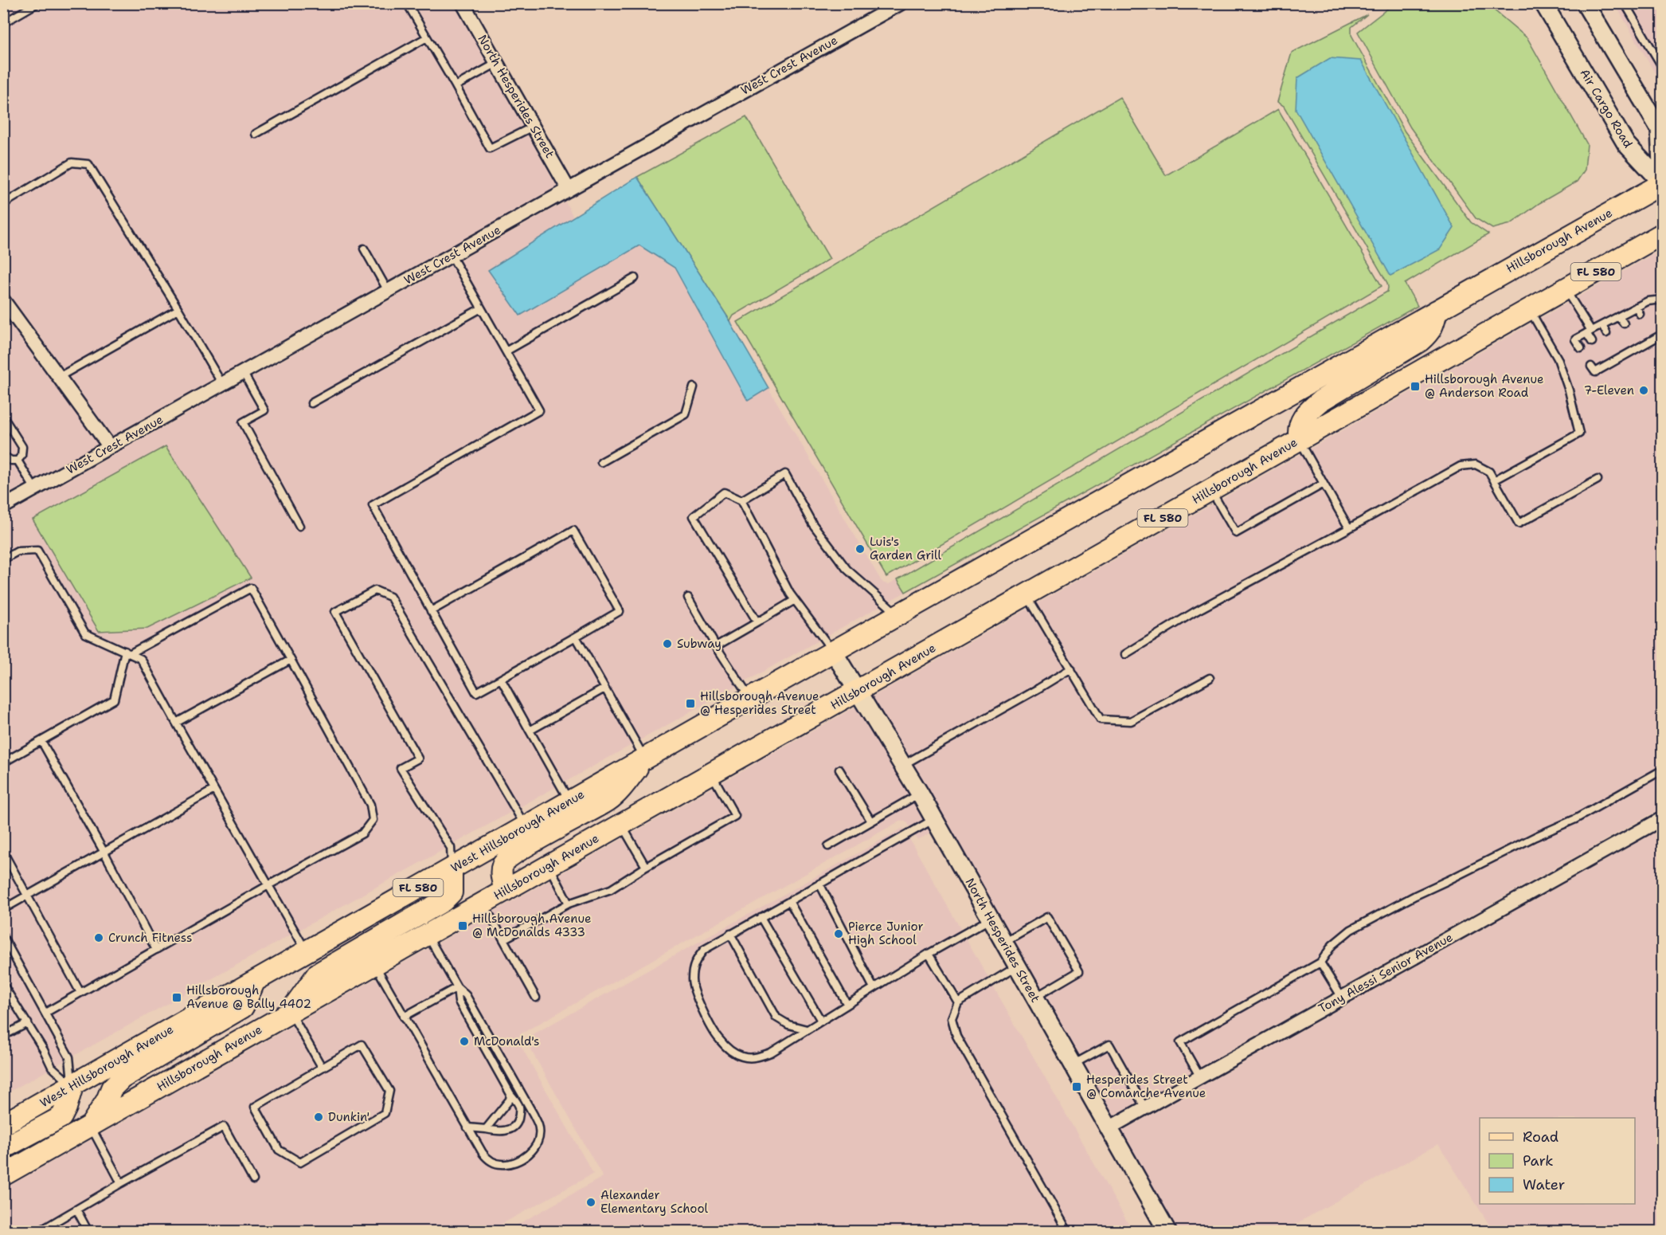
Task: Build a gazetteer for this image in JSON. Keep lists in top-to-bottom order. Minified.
{"streets":{"main road":["Hillsborough Avenue","FL 580","West Hillsborough Avenue"],"street":["West Crest Avenue","North Hesperides Street","Air Cargo Road","Tony Alessi Senior Avenue"]},"crossings":[["West Crest Avenue","North Hesperides Street"],["North Hesperides Street","Hillsborough Avenue"],["North Hesperides Street","West Hillsborough Avenue"],["North Hesperides Street","Tony Alessi Senior Avenue"],["Air Cargo Road","Hillsborough Avenue"],["Hillsborough Avenue","West Hillsborough Avenue"]],"places":{"transit":["Hillsborough Avenue @ Anderson Road","Hillsborough Avenue @ Hesperides Street","Hillsborough Avenue @ McDonalds 4333","Hillsborough Avenue @ Bally 4402","Hesperides Street @ Comanche Avenue"],"other":["7-Eleven","Luis's Garden Grill","Subway","Pierce Junior High School","Crunch Fitness","McDonald's","Dunkin'","Alexander Elementary School"]},"legend":["Road","Park","Water"]}
